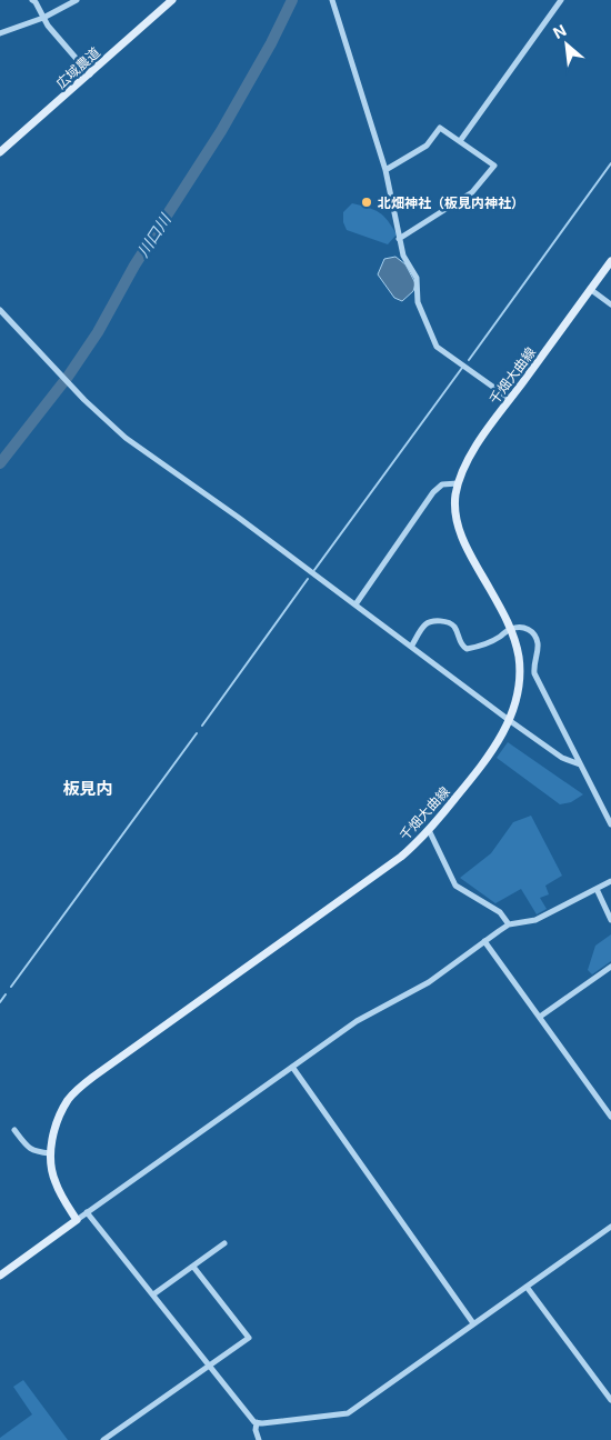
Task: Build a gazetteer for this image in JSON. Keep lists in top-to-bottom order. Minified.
{"streets":{"main road":["広域農道","千畑大曲線"]},"districts":["板見内"],"water":["川口川"],"places":["北畑神社（板見内神社）"],"north":"top left"}
